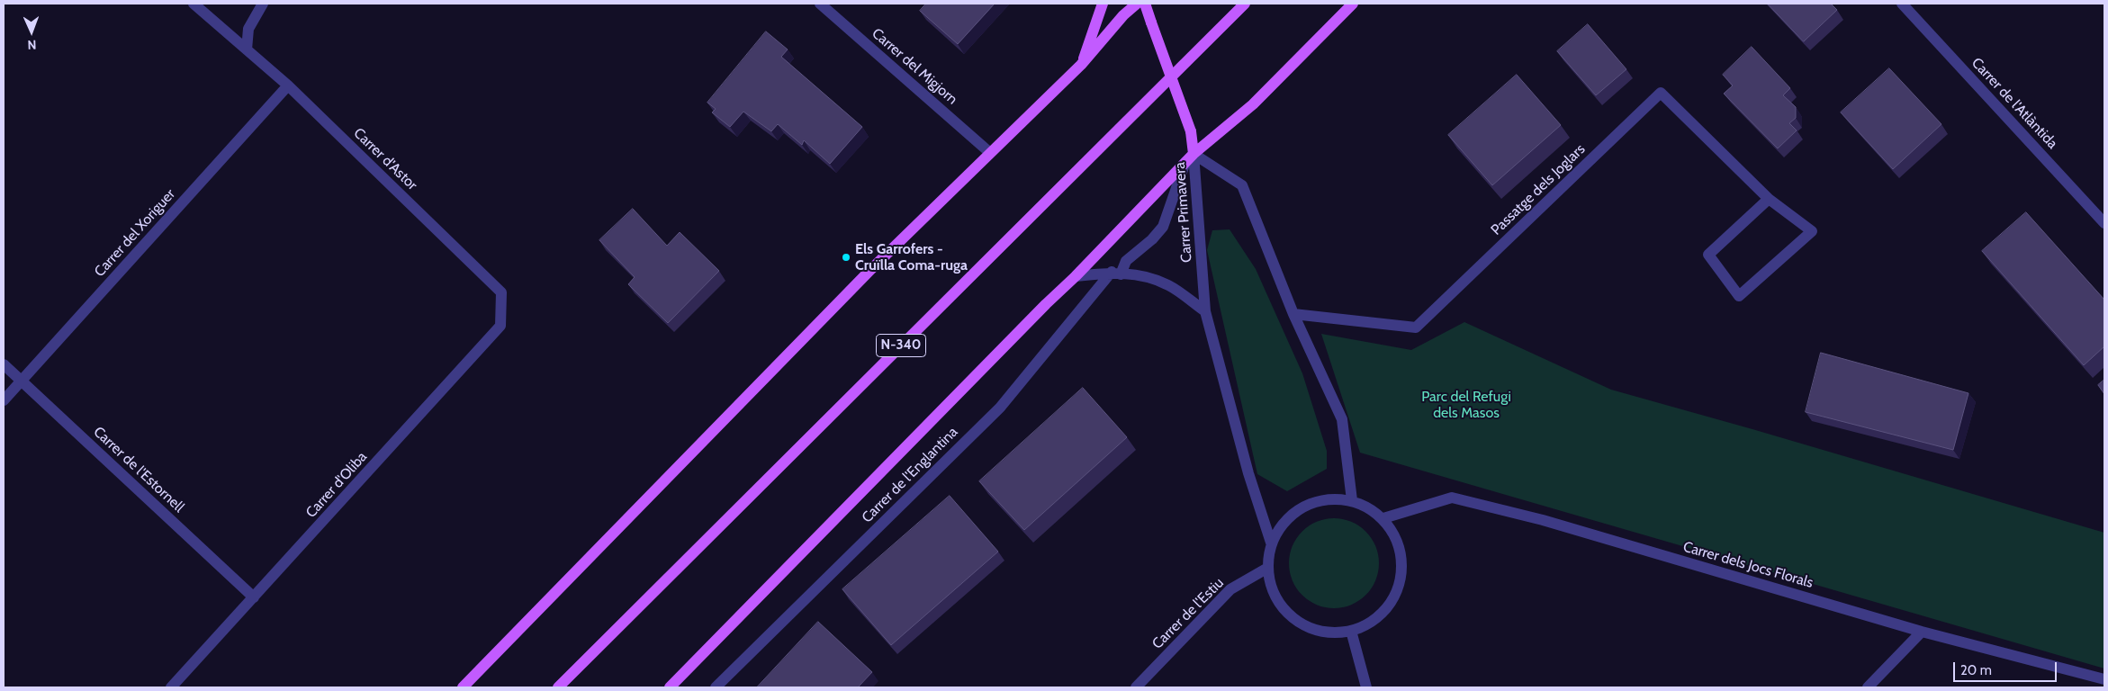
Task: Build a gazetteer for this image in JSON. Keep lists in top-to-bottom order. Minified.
{"streets":{"main road":["N-340"],"street":["Carrer del Migjorn","Carrer de l'Atlàntida","Carrer d'Astor","Passatge dels Joglars","Carrer Primavera","Carrer del Xoriguer","Carrer de l'Estornell","Carrer de l'Englantina","Carrer d'Oliba","Carrer dels Jocs Florals","Carrer de l'Estiu"]},"crossings":[["Carrer d'Astor","Carrer del Xoriguer"],["Carrer d'Astor","Carrer d'Oliba"],["Passatge dels Joglars","Carrer Primavera"],["Carrer Primavera","Carrer de l'Englantina"],["Carrer Primavera","Carrer dels Jocs Florals"],["Carrer Primavera","Carrer de l'Estiu"],["Carrer del Xoriguer","Carrer de l'Estornell"],["Carrer de l'Estornell","Carrer d'Oliba"],["Carrer dels Jocs Florals","Carrer de l'Estiu"]],"parks":["Parc del Refugi dels Masos"],"places":["Els Garrofers - Cruïlla Coma-ruga"],"scale_bar":"20 m","north":"bottom"}
